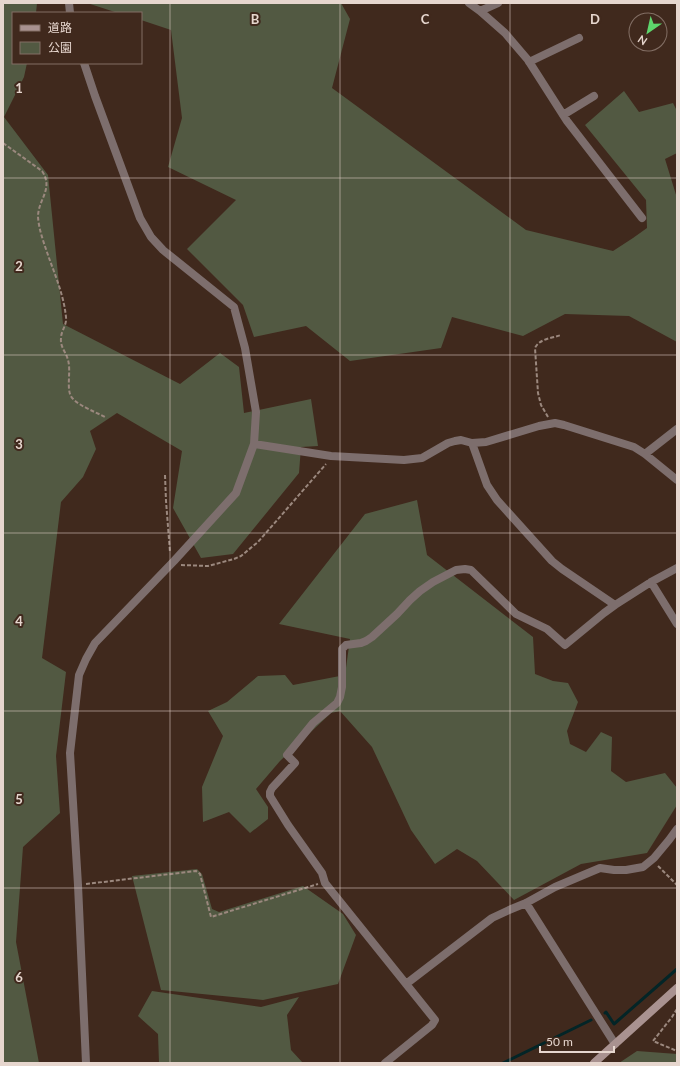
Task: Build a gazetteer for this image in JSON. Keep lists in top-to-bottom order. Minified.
{"legend":["道路","公園"],"scale_bar":"50 m","north":"bottom left","grid":{"columns":["B","C","D"],"rows":["1","2","3","4","5","6"]}}
